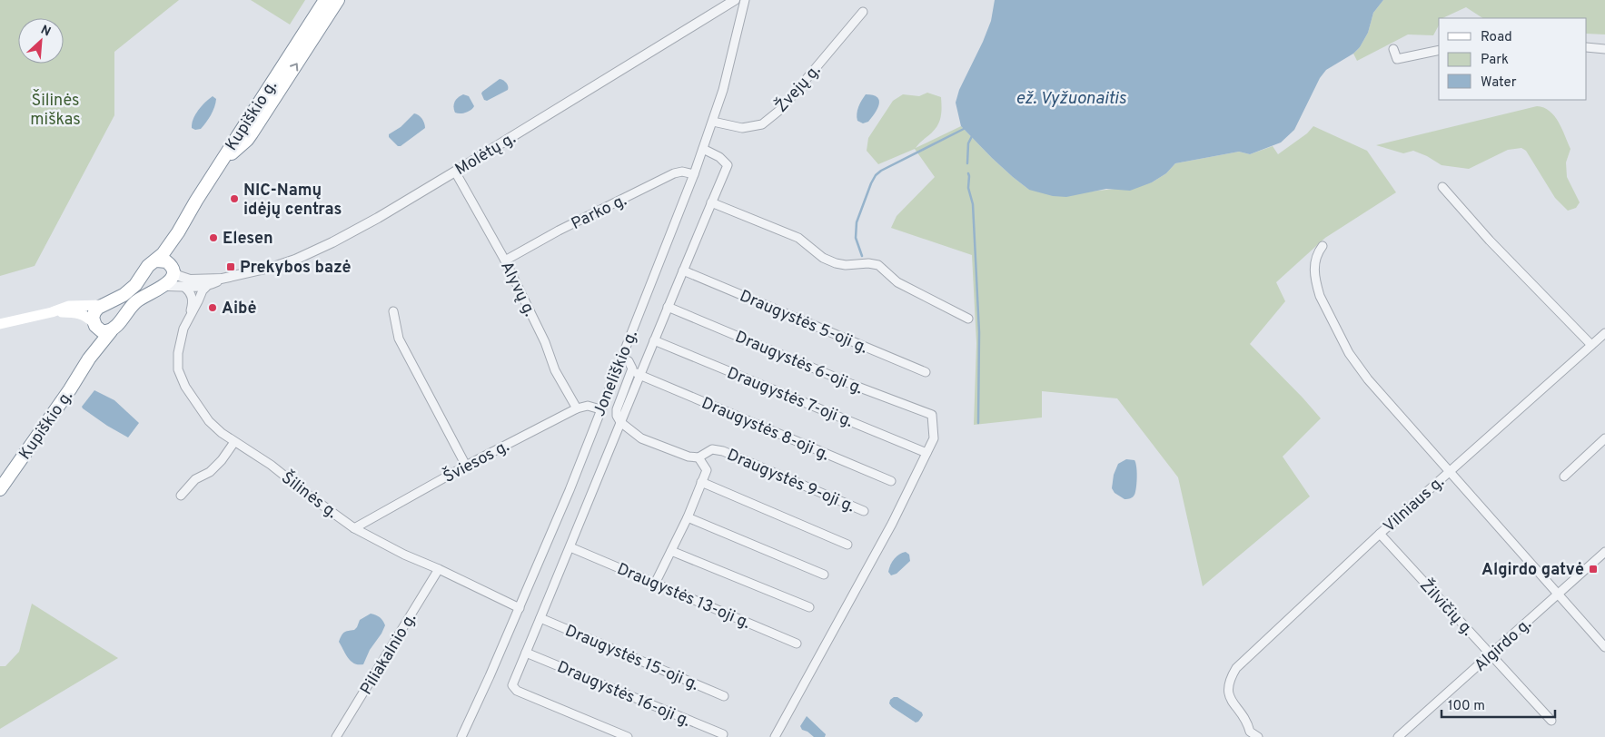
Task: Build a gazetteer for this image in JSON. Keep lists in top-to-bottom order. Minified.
{"streets":{"highway":["Kupiškio g."],"street":["Žvejų g.","Molėtų g.","Parko g.","Alyvų g.","Draugystės 5-oji g.","Draugystės 6-oji g.","Joneliškio g.","Draugystės 7-oji g.","Draugystės 8-oji g.","Šviesos g.","Draugystės 9-oji g.","Šilinės g.","Vilniaus g.","Draugystės 13-oji g.","Žilvičių g.","Algirdo g.","Piliakalnio g.","Draugystės 15-oji g.","Draugystės 16-oji g."]},"crossings":[["Žvejų g.","Joneliškio g."],["Kupiškio g.","Molėtų g."],["Molėtų g.","Alyvų g."],["Molėtų g.","Šilinės g."],["Parko g.","Alyvų g."],["Parko g.","Joneliškio g."],["Alyvų g.","Šviesos g."],["Draugystės 6-oji g.","Draugystės 7-oji g."],["Joneliškio g.","Šviesos g."],["Joneliškio g.","Šilinės g."],["Šviesos g.","Šilinės g."],["Šilinės g.","Piliakalnio g."],["Vilniaus g.","Žilvičių g."],["Žilvičių g.","Algirdo g."]],"water":["ež. Vyžuonaitis"],"parks":["Šilinės miškas"],"places":{"other":["NIC-Namų idėjų centras","Elesen","Aibė"],"transit":["Prekybos bazė","Algirdo gatvė"]},"legend":["Road","Park","Water"],"scale_bar":"100 m","north":"top right"}
